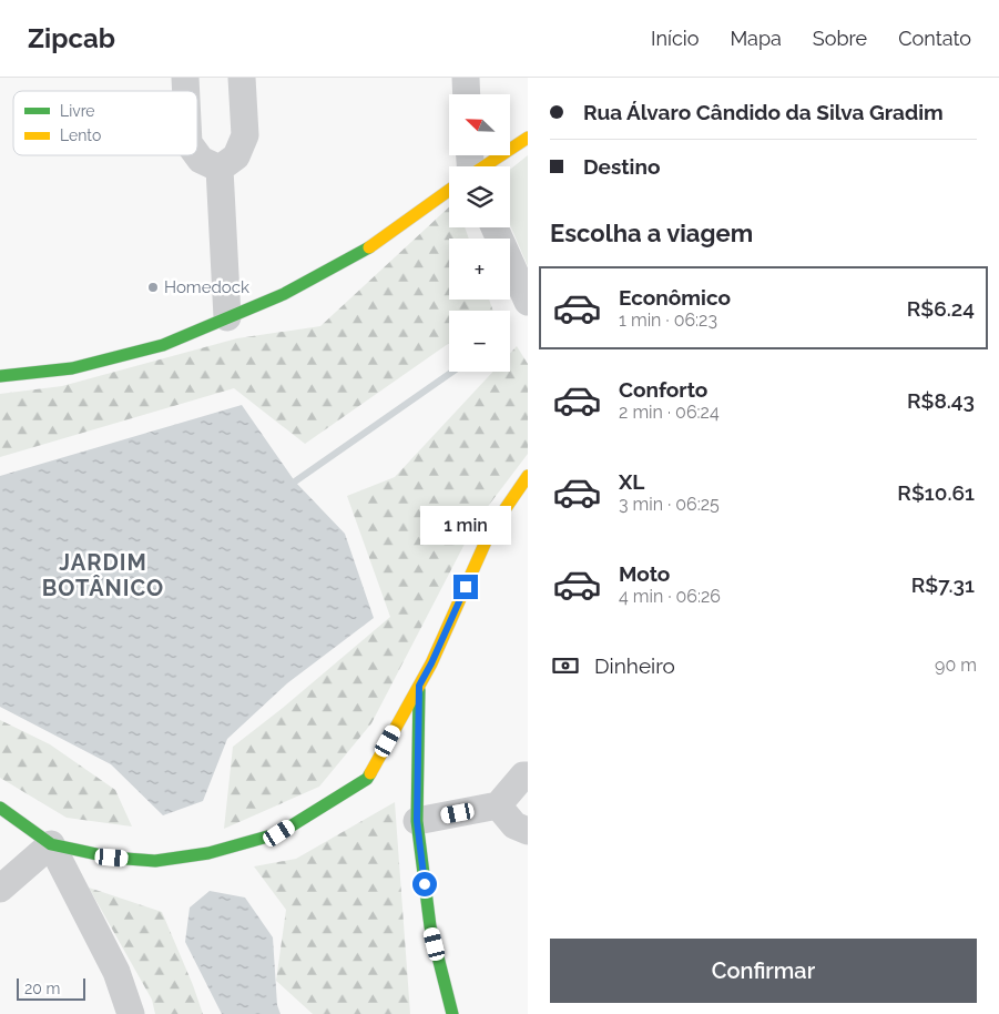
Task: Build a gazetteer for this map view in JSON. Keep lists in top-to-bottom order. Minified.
{"districts":["JARDIM BOTÂNICO"],"places":["Homedock"],"legend":["Livre","Lento"],"scale_bar":"20 m","north":"top left","page":{"header":"Zipcab","nav":["Início","Mapa","Sobre","Contato"],"banner":["Rua Álvaro Cândido da Silva Gradim","Destino"],"map_buttons":["+","−"],"heading":"Escolha a viagem","list":[{"name":"Econômico","note":"1 min · 06:23","value":"R$6.24"},{"name":"Conforto","note":"2 min · 06:24","value":"R$8.43"},{"name":"XL","note":"3 min · 06:25","value":"R$10.61"},{"name":"Moto","note":"4 min · 06:26","value":"R$7.31"}],"bubble":"1 min","pay":["Dinheiro","90 m"],"buttons":"Confirmar","scale":"20 m"}}
